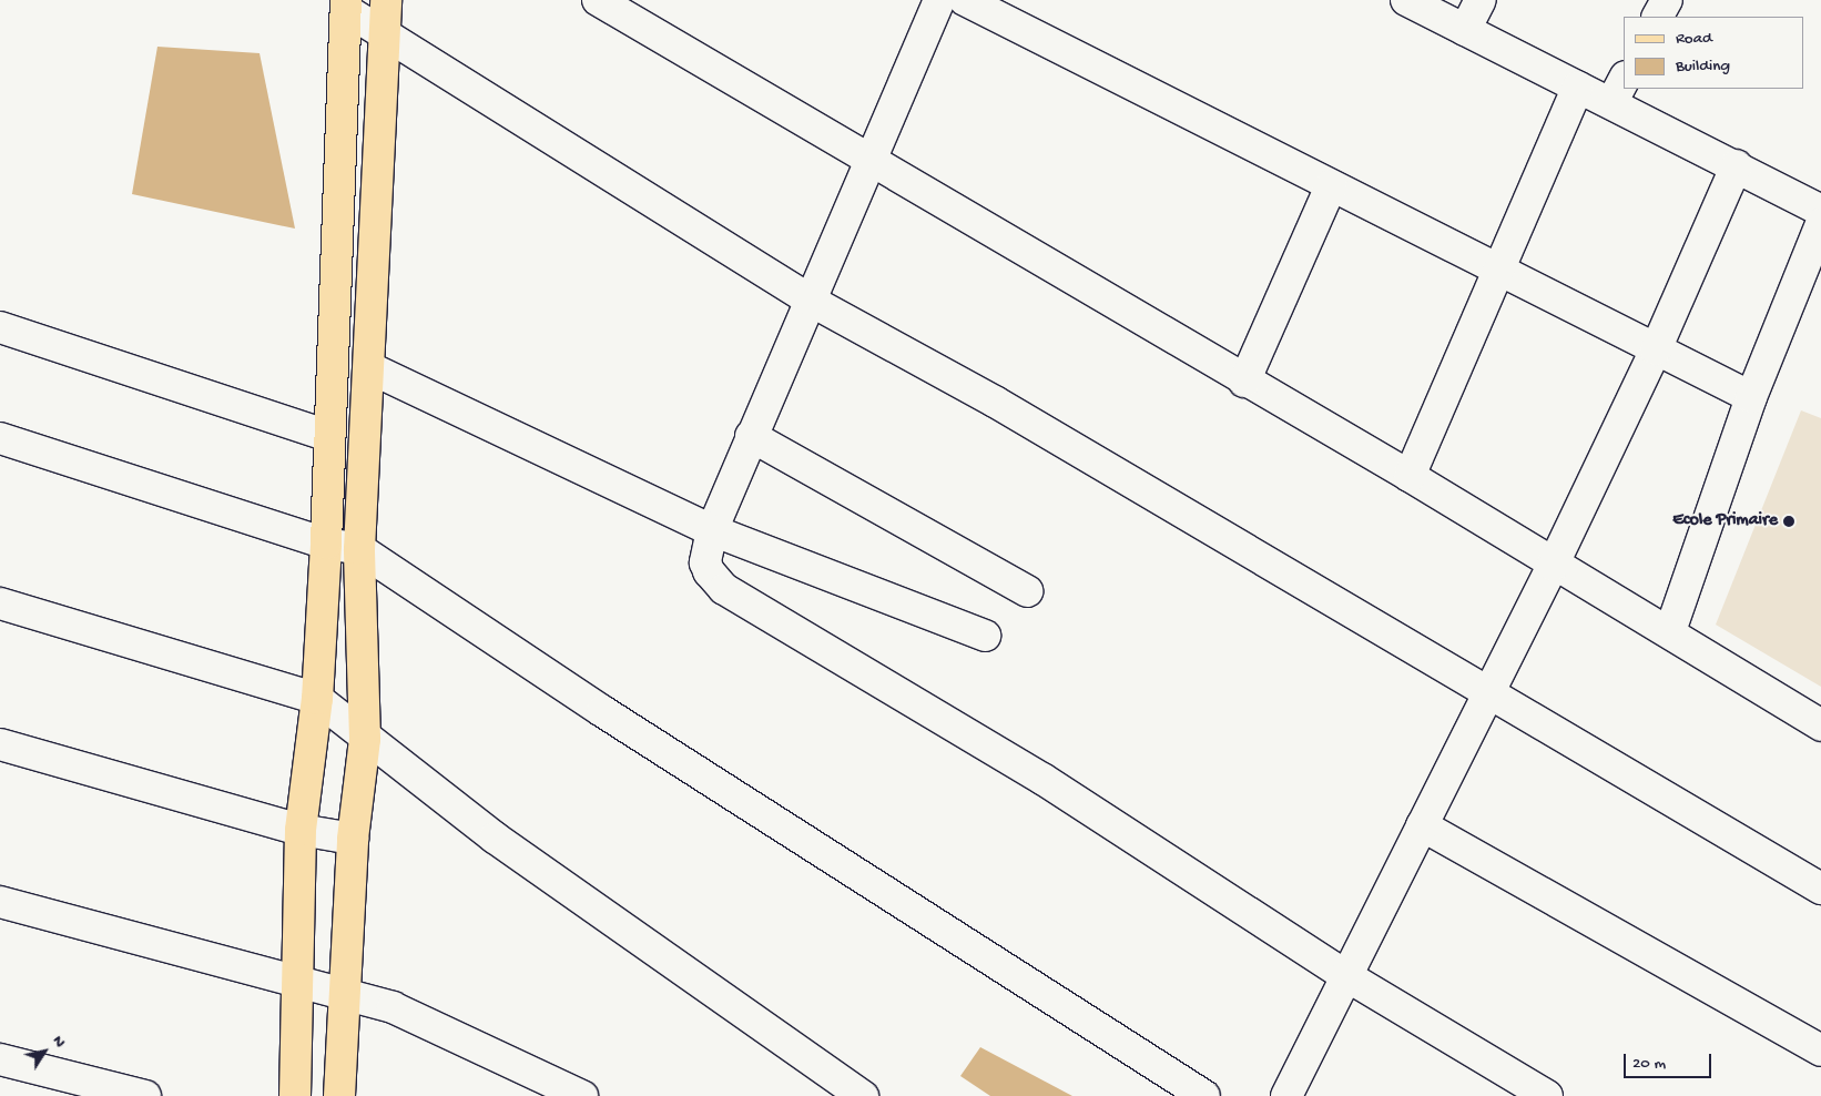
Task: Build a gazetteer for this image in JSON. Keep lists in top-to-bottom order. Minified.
{"places":["Ecole Primaire"],"legend":["Road","Building"],"scale_bar":"20 m","north":"top right"}
